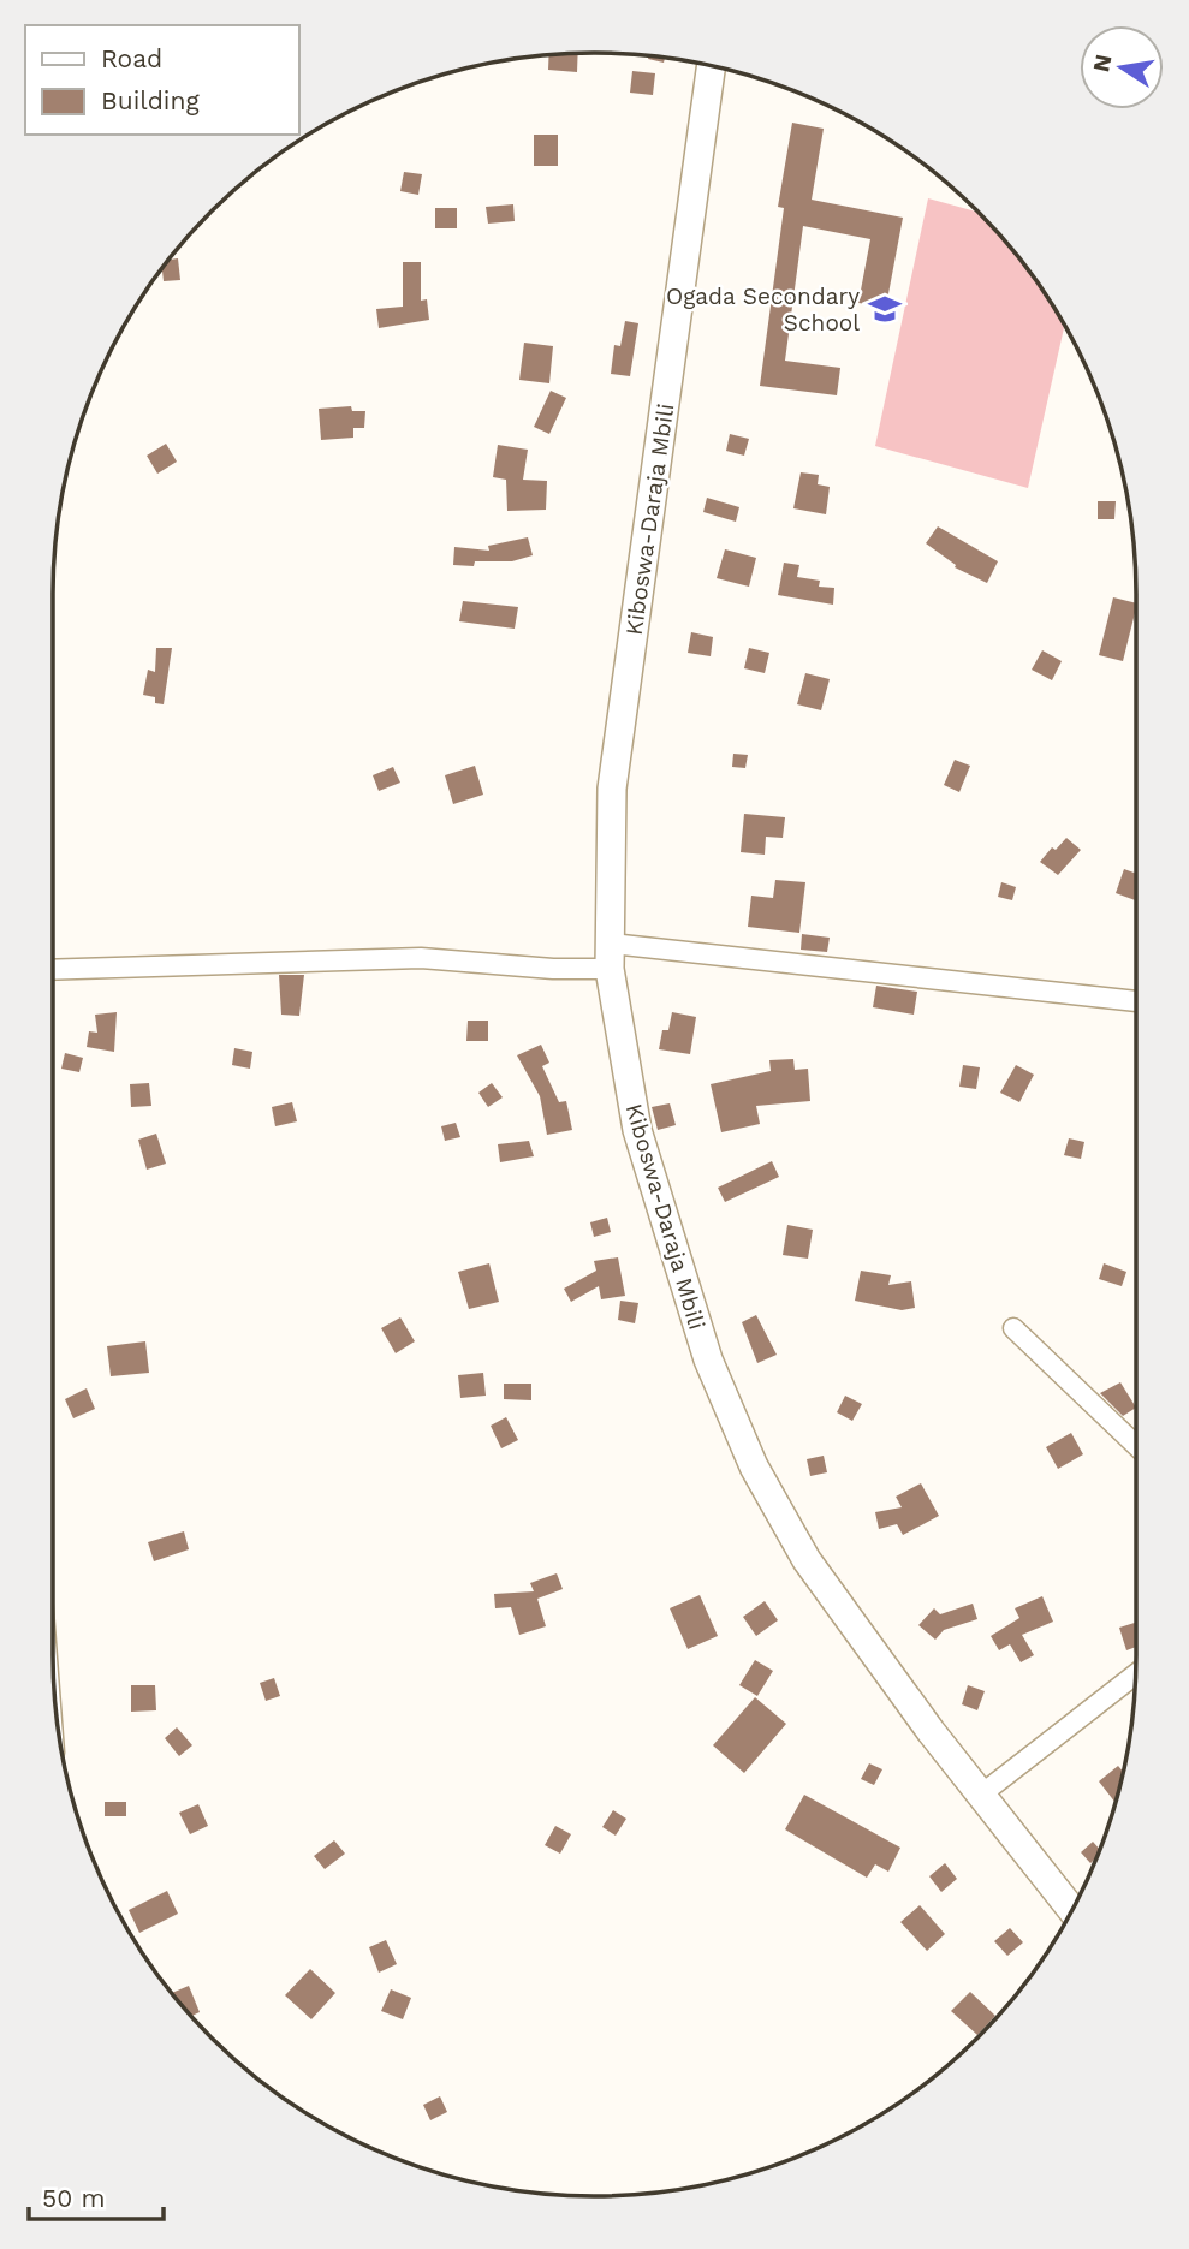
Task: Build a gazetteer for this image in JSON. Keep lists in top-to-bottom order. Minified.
{"streets":{"main road":["Kiboswa-Daraja Mbili"]},"places":{"school or university":["Ogada Secondary School"]},"legend":["Road","Building"],"scale_bar":"50 m","north":"left"}
